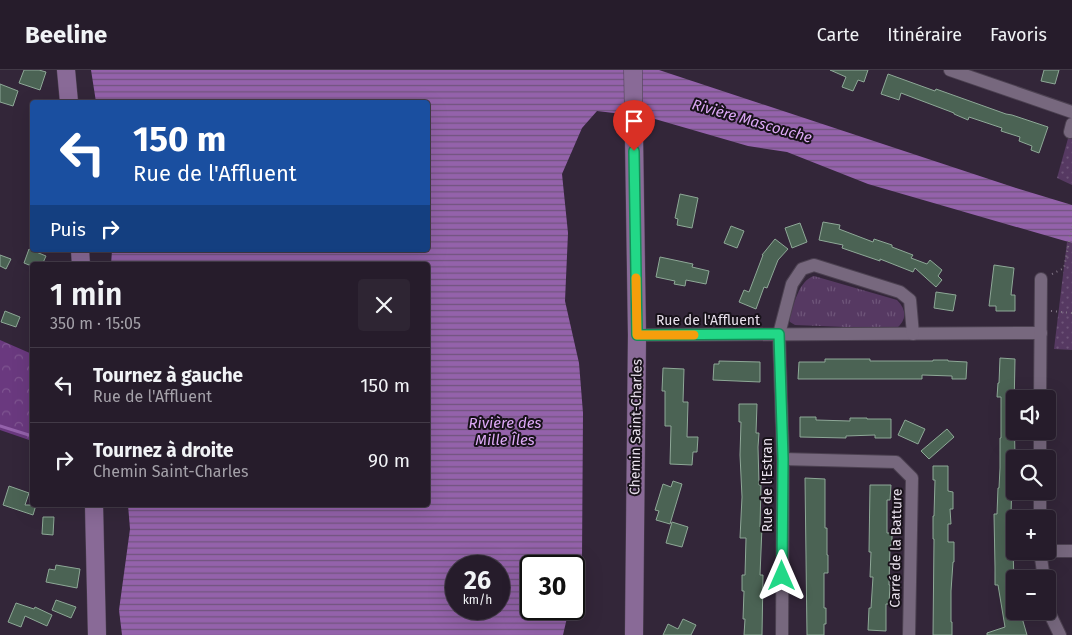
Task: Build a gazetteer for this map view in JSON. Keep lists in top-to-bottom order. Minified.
{"streets":{"main road":["Chemin Saint-Charles"],"street":["Rue de l'Affluent","Rue de l'Estran","Carré de la Batture"]},"crossings":[["Rue de l'Affluent","Chemin Saint-Charles"],["Rue de l'Affluent","Rue de l'Estran"],["Rue de l'Estran","Carré de la Batture"]],"water":["Rivière Mascouche","Rivière des Mille Îles"],"page":{"header":"Beeline","nav":["Carte","Itinéraire","Favoris"],"turn":["150 m","Rue de l'Affluent"],"then":"Puis","heading":["1 min","350 m · 15:05"],"list":[{"name":"Tournez à gauche","note":"Rue de l'Affluent","value":"150 m"},{"name":"Tournez à droite","note":"Chemin Saint-Charles","value":"90 m"}],"map_buttons":["+","−"],"speed":"26 km/h","limit":"30"}}
